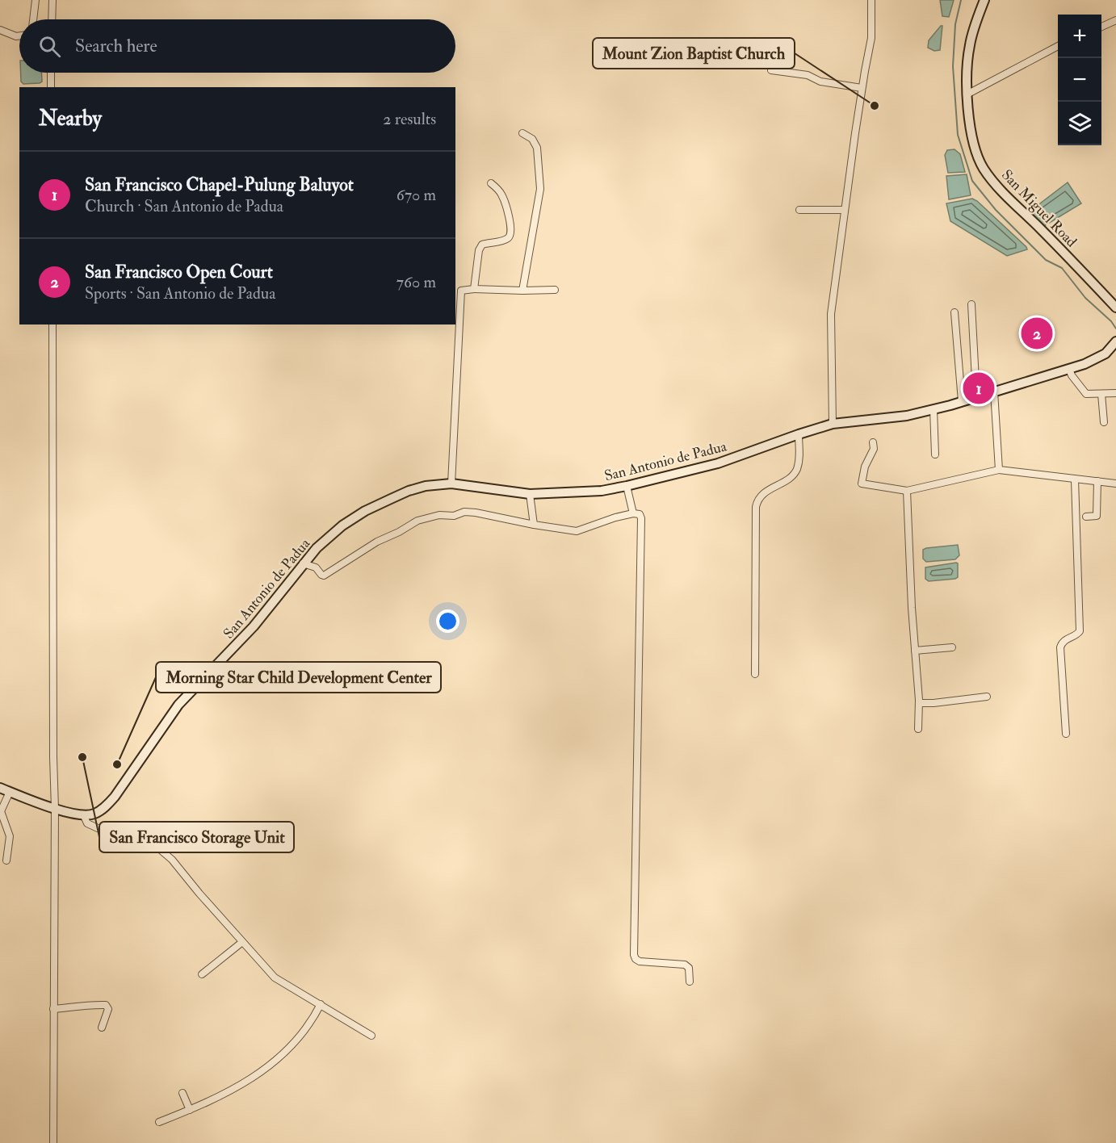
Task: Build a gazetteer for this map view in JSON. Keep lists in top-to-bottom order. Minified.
{"streets":{"street":["San Miguel Road","San Antonio de Padua"]},"places":["Mount Zion Baptist Church","San Francisco Storage Unit","Morning Star Child Development Center"],"page":{"map_buttons":["+","−"],"search":"Search here","heading":["Nearby","2 results"],"list":[{"mark":"1","name":"San Francisco Chapel-Pulung Baluyot","note":"Church · San Antonio de Padua","value":"670 m"},{"mark":"2","name":"San Francisco Open Court","note":"Sports · San Antonio de Padua","value":"760 m"}],"pins":["2","1"]}}
